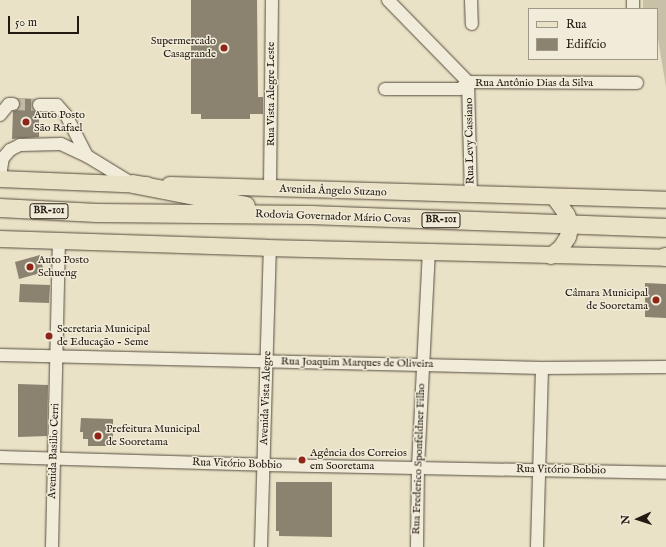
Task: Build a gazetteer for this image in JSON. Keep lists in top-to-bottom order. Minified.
{"streets":{"highway":["BR-101","Rodovia Governador Mário Covas"],"main road":["Avenida Ângelo Suzano"],"street":["Rua Antônio Dias da Silva","Rua Vista Alegre Leste","Rua Levy Cassiano","Rua Joaquim Marques de Oliveira","Avenida Vista Alegre","Avenida Basilio Cerri","Rua Frederico Sponfeldner Filho","Rua Vitório Bobbio"]},"crossings":[["Rua Antônio Dias da Silva","Rua Levy Cassiano"],["Rua Vista Alegre Leste","Avenida Ângelo Suzano"],["Rua Levy Cassiano","Avenida Ângelo Suzano"],["Rua Joaquim Marques de Oliveira","Avenida Vista Alegre"],["Rua Joaquim Marques de Oliveira","Avenida Basilio Cerri"],["Rua Joaquim Marques de Oliveira","Rua Frederico Sponfeldner Filho"],["Avenida Vista Alegre","Rua Vitório Bobbio"],["Avenida Basilio Cerri","Rua Vitório Bobbio"],["Rua Frederico Sponfeldner Filho","Rua Vitório Bobbio"]],"places":["Supermercado Casagrande","Auto Posto São Rafael","Auto Posto Schueng","Câmara Municipal de Sooretama","Secretaria Municipal de Educação - Seme","Prefeitura Municipal de Sooretama","Agência dos Correios em Sooretama"],"legend":["Rua","Edifício"],"scale_bar":"50 m","north":"left"}
